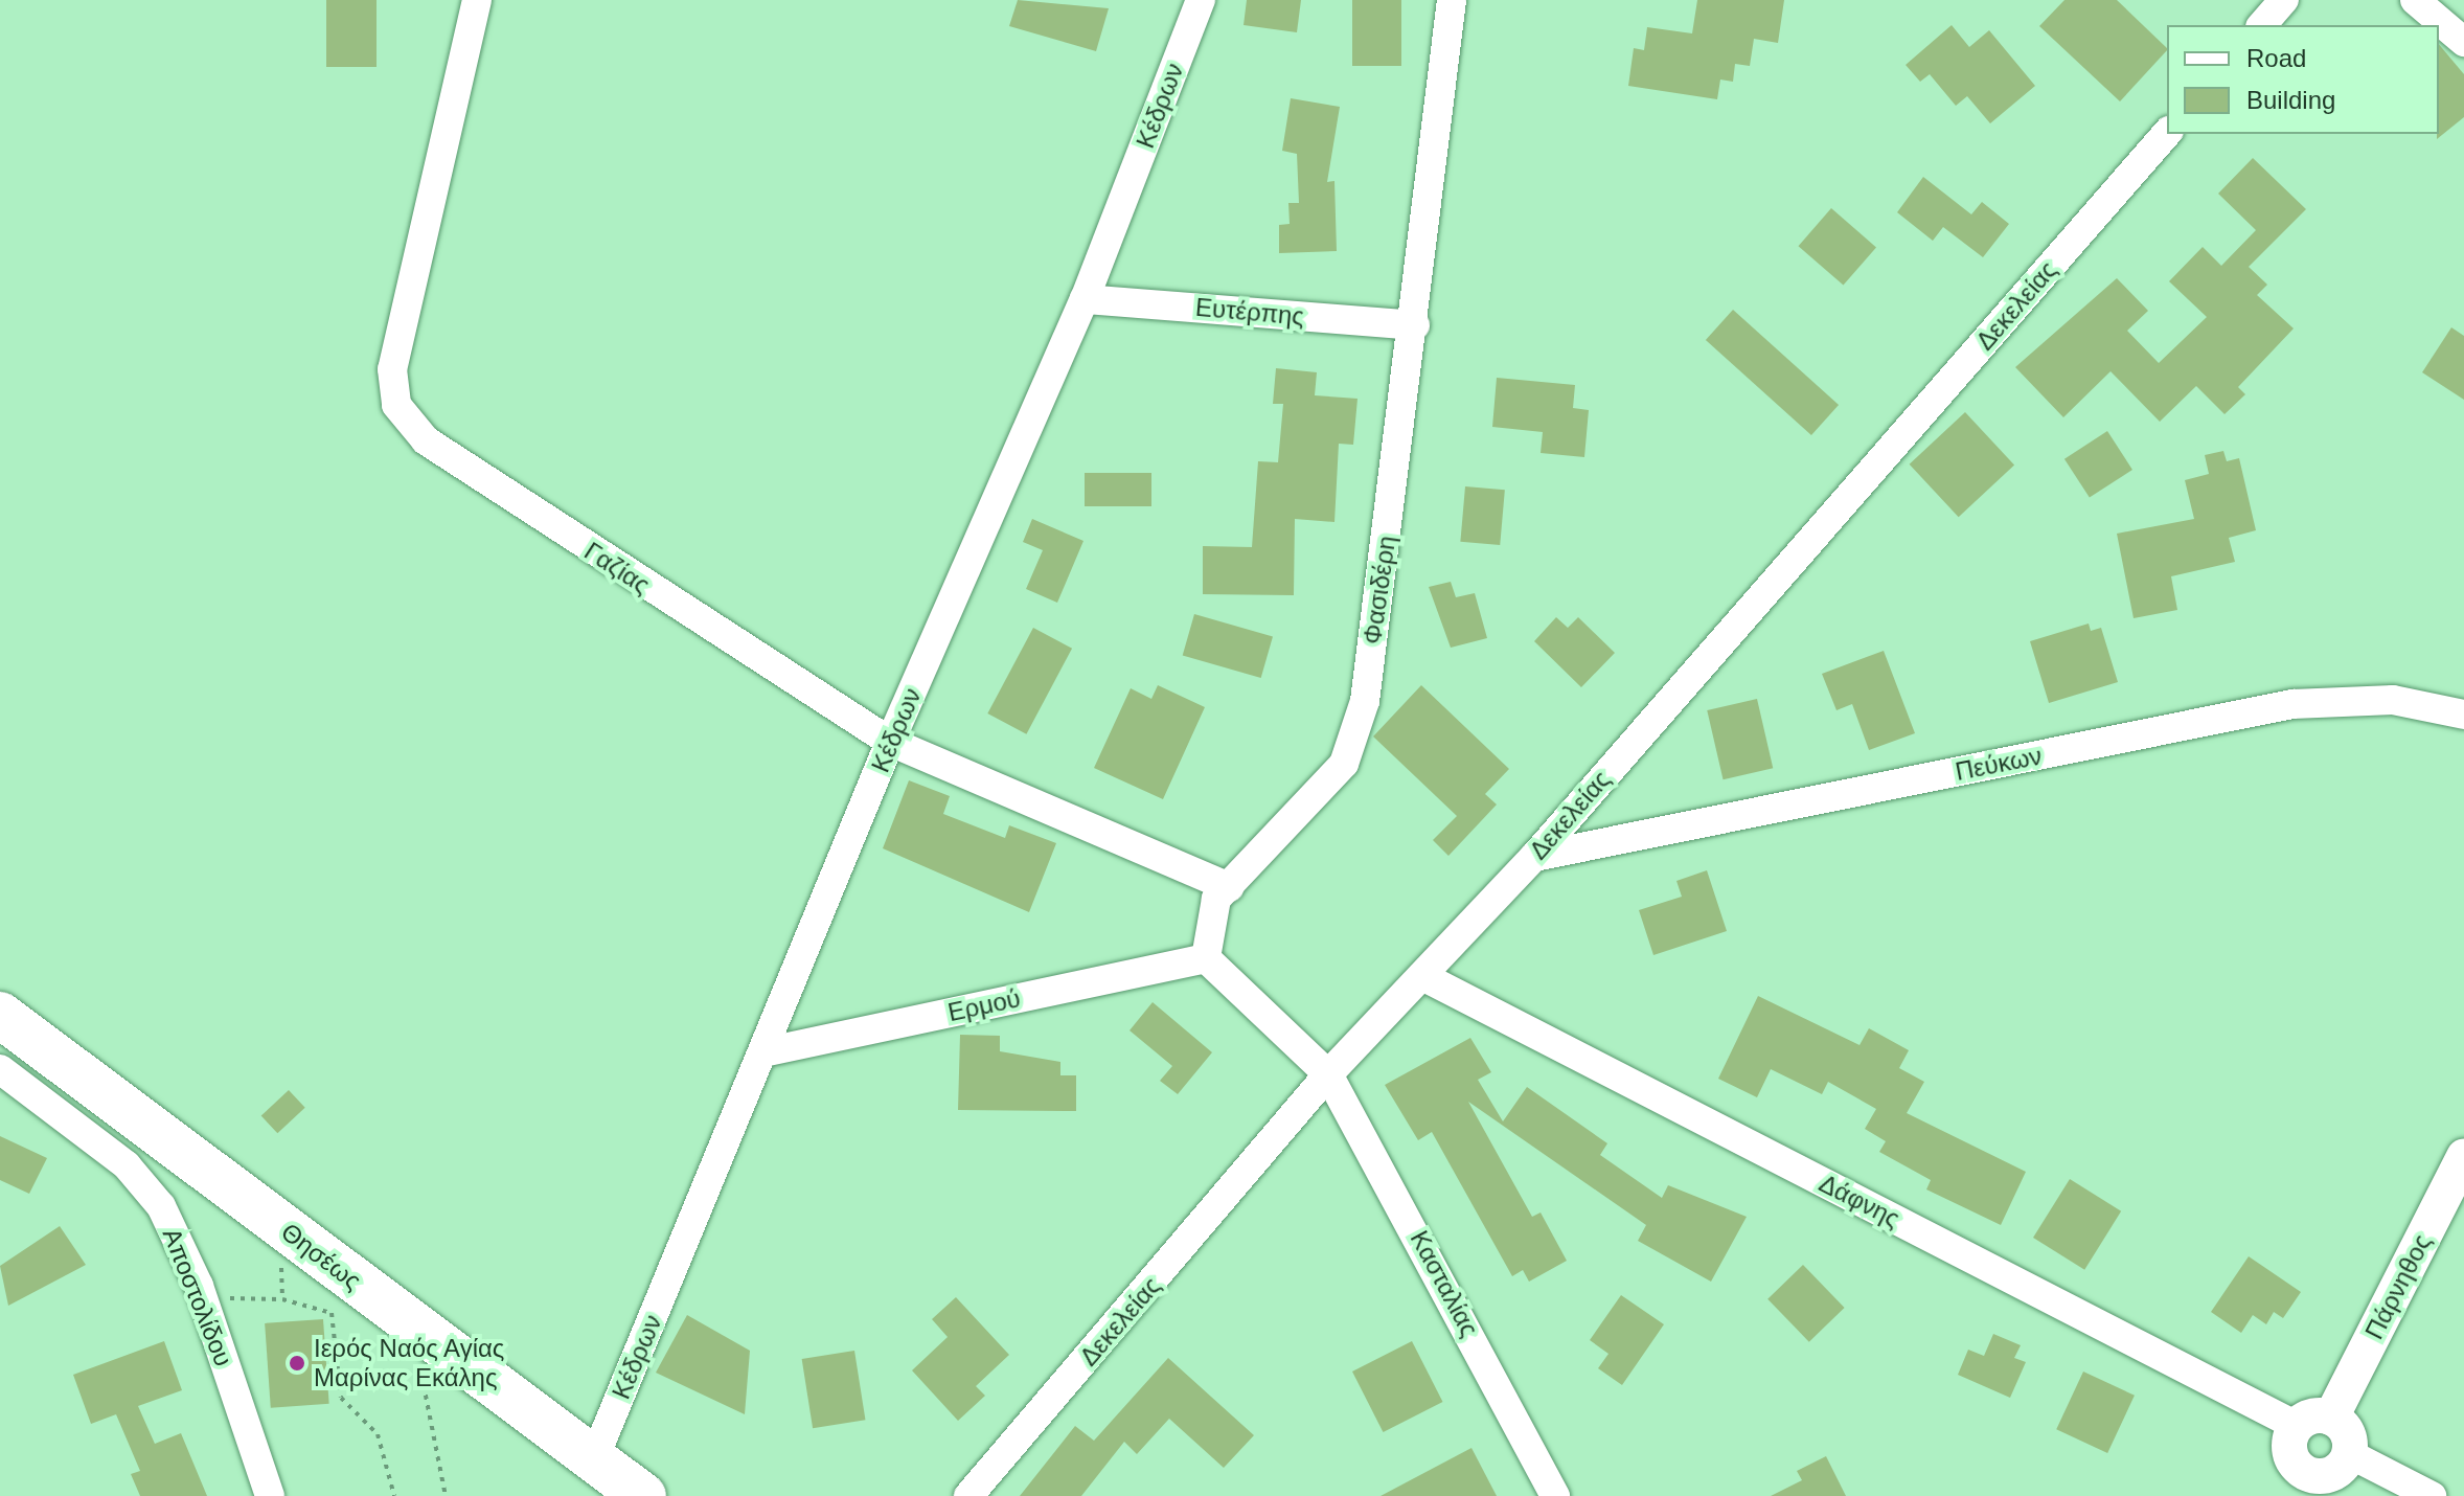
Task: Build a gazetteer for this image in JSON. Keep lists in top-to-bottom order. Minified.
{"streets":{"main road":["Θησέως"],"street":["Κέδρων","Δεκελείας","Ευτέρπης","Γαζίας","Φασιδέρη","Πεύκων","Ερμού","Δάφνης","Κασταλίας","Πάρνηθος","Αποστολίδου"]},"crossings":[["Κέδρων","Ευτέρπης"],["Κέδρων","Γαζίας"],["Κέδρων","Ερμού"],["Κέδρων","Θησέως"],["Δεκελείας","Πεύκων"],["Δεκελείας","Δάφνης"],["Δεκελείας","Κασταλίας"],["Ευτέρπης","Φασιδέρη"],["Γαζίας","Φασιδέρη"],["Φασιδέρη","Ερμού"],["Δάφνης","Πάρνηθος"]],"places":["Ιερός Ναός Αγίας Μαρίνας Εκάλης"],"legend":["Road","Building"]}
